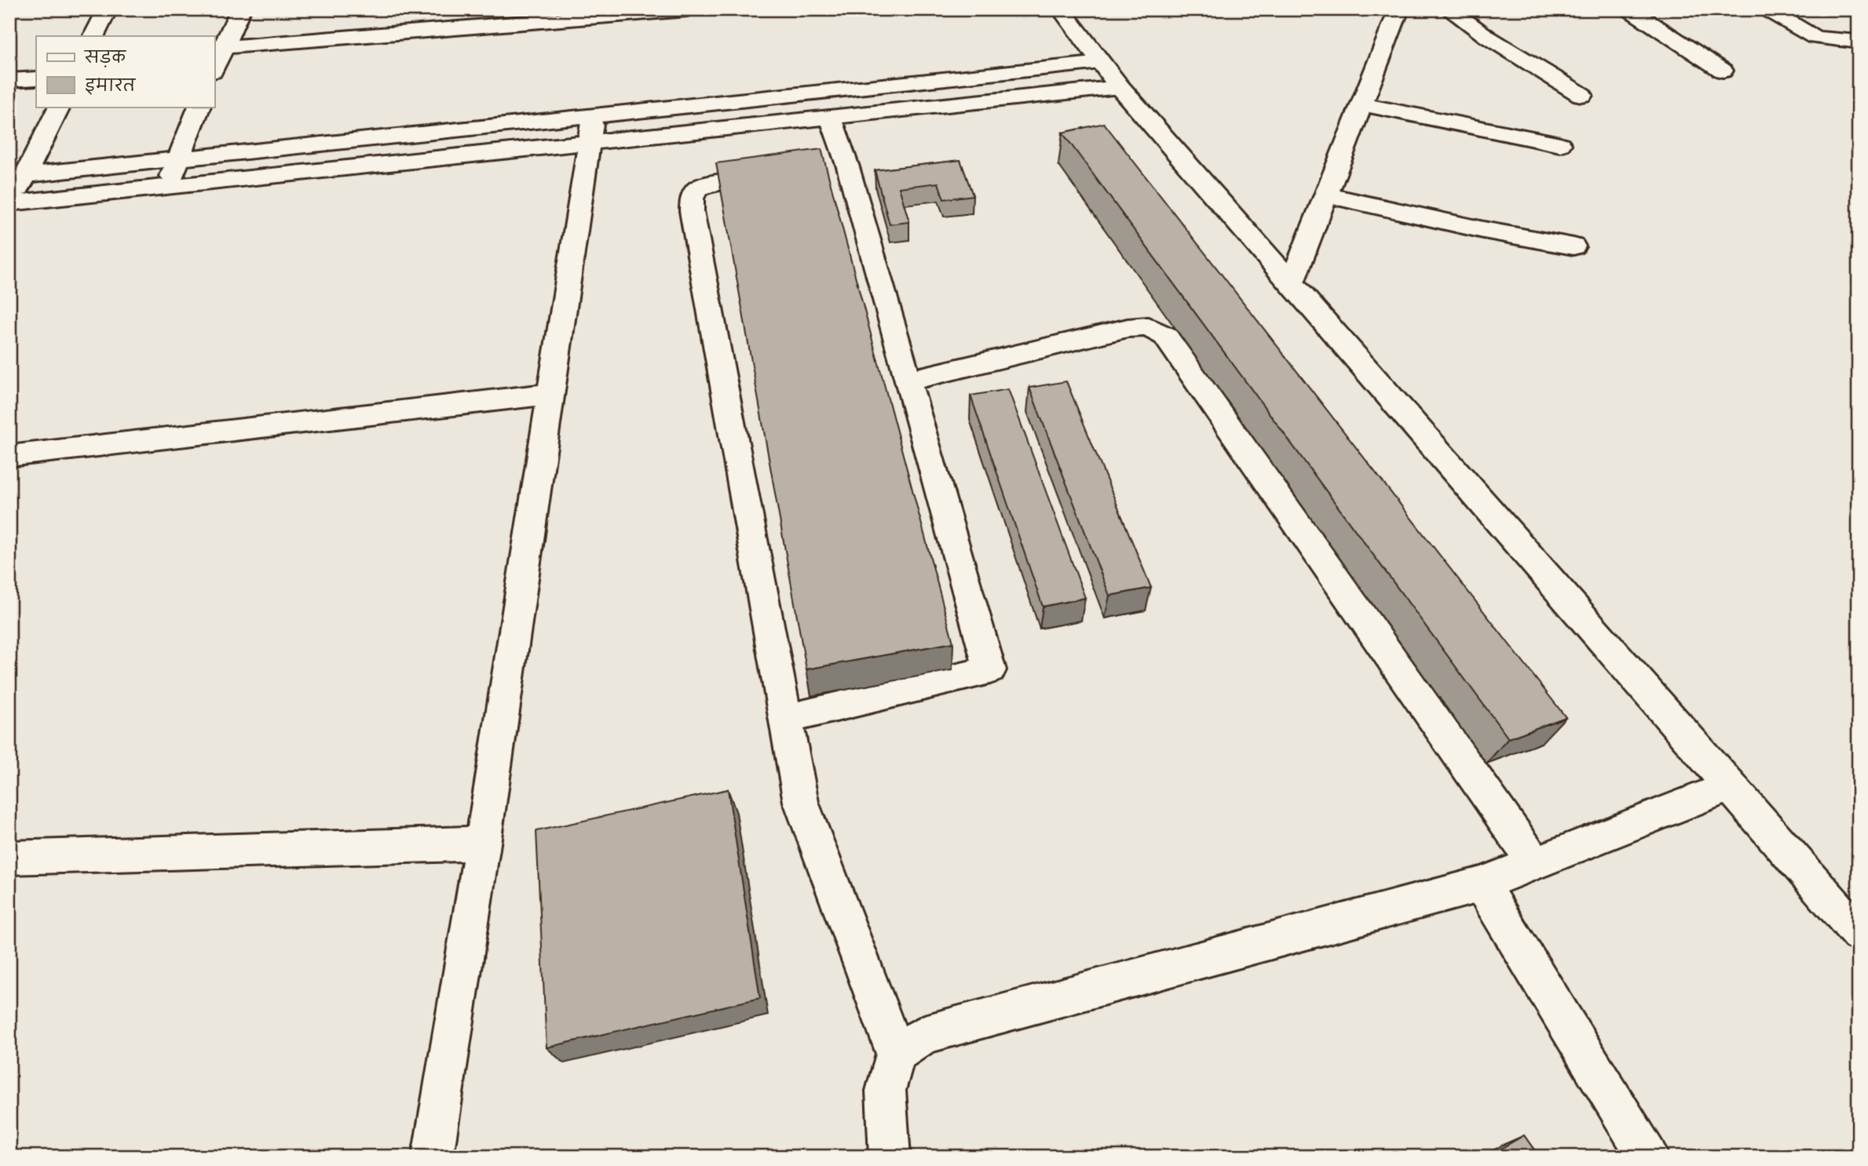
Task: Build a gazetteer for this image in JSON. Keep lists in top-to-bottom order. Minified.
{"legend":["सड़क","इमारत"]}
